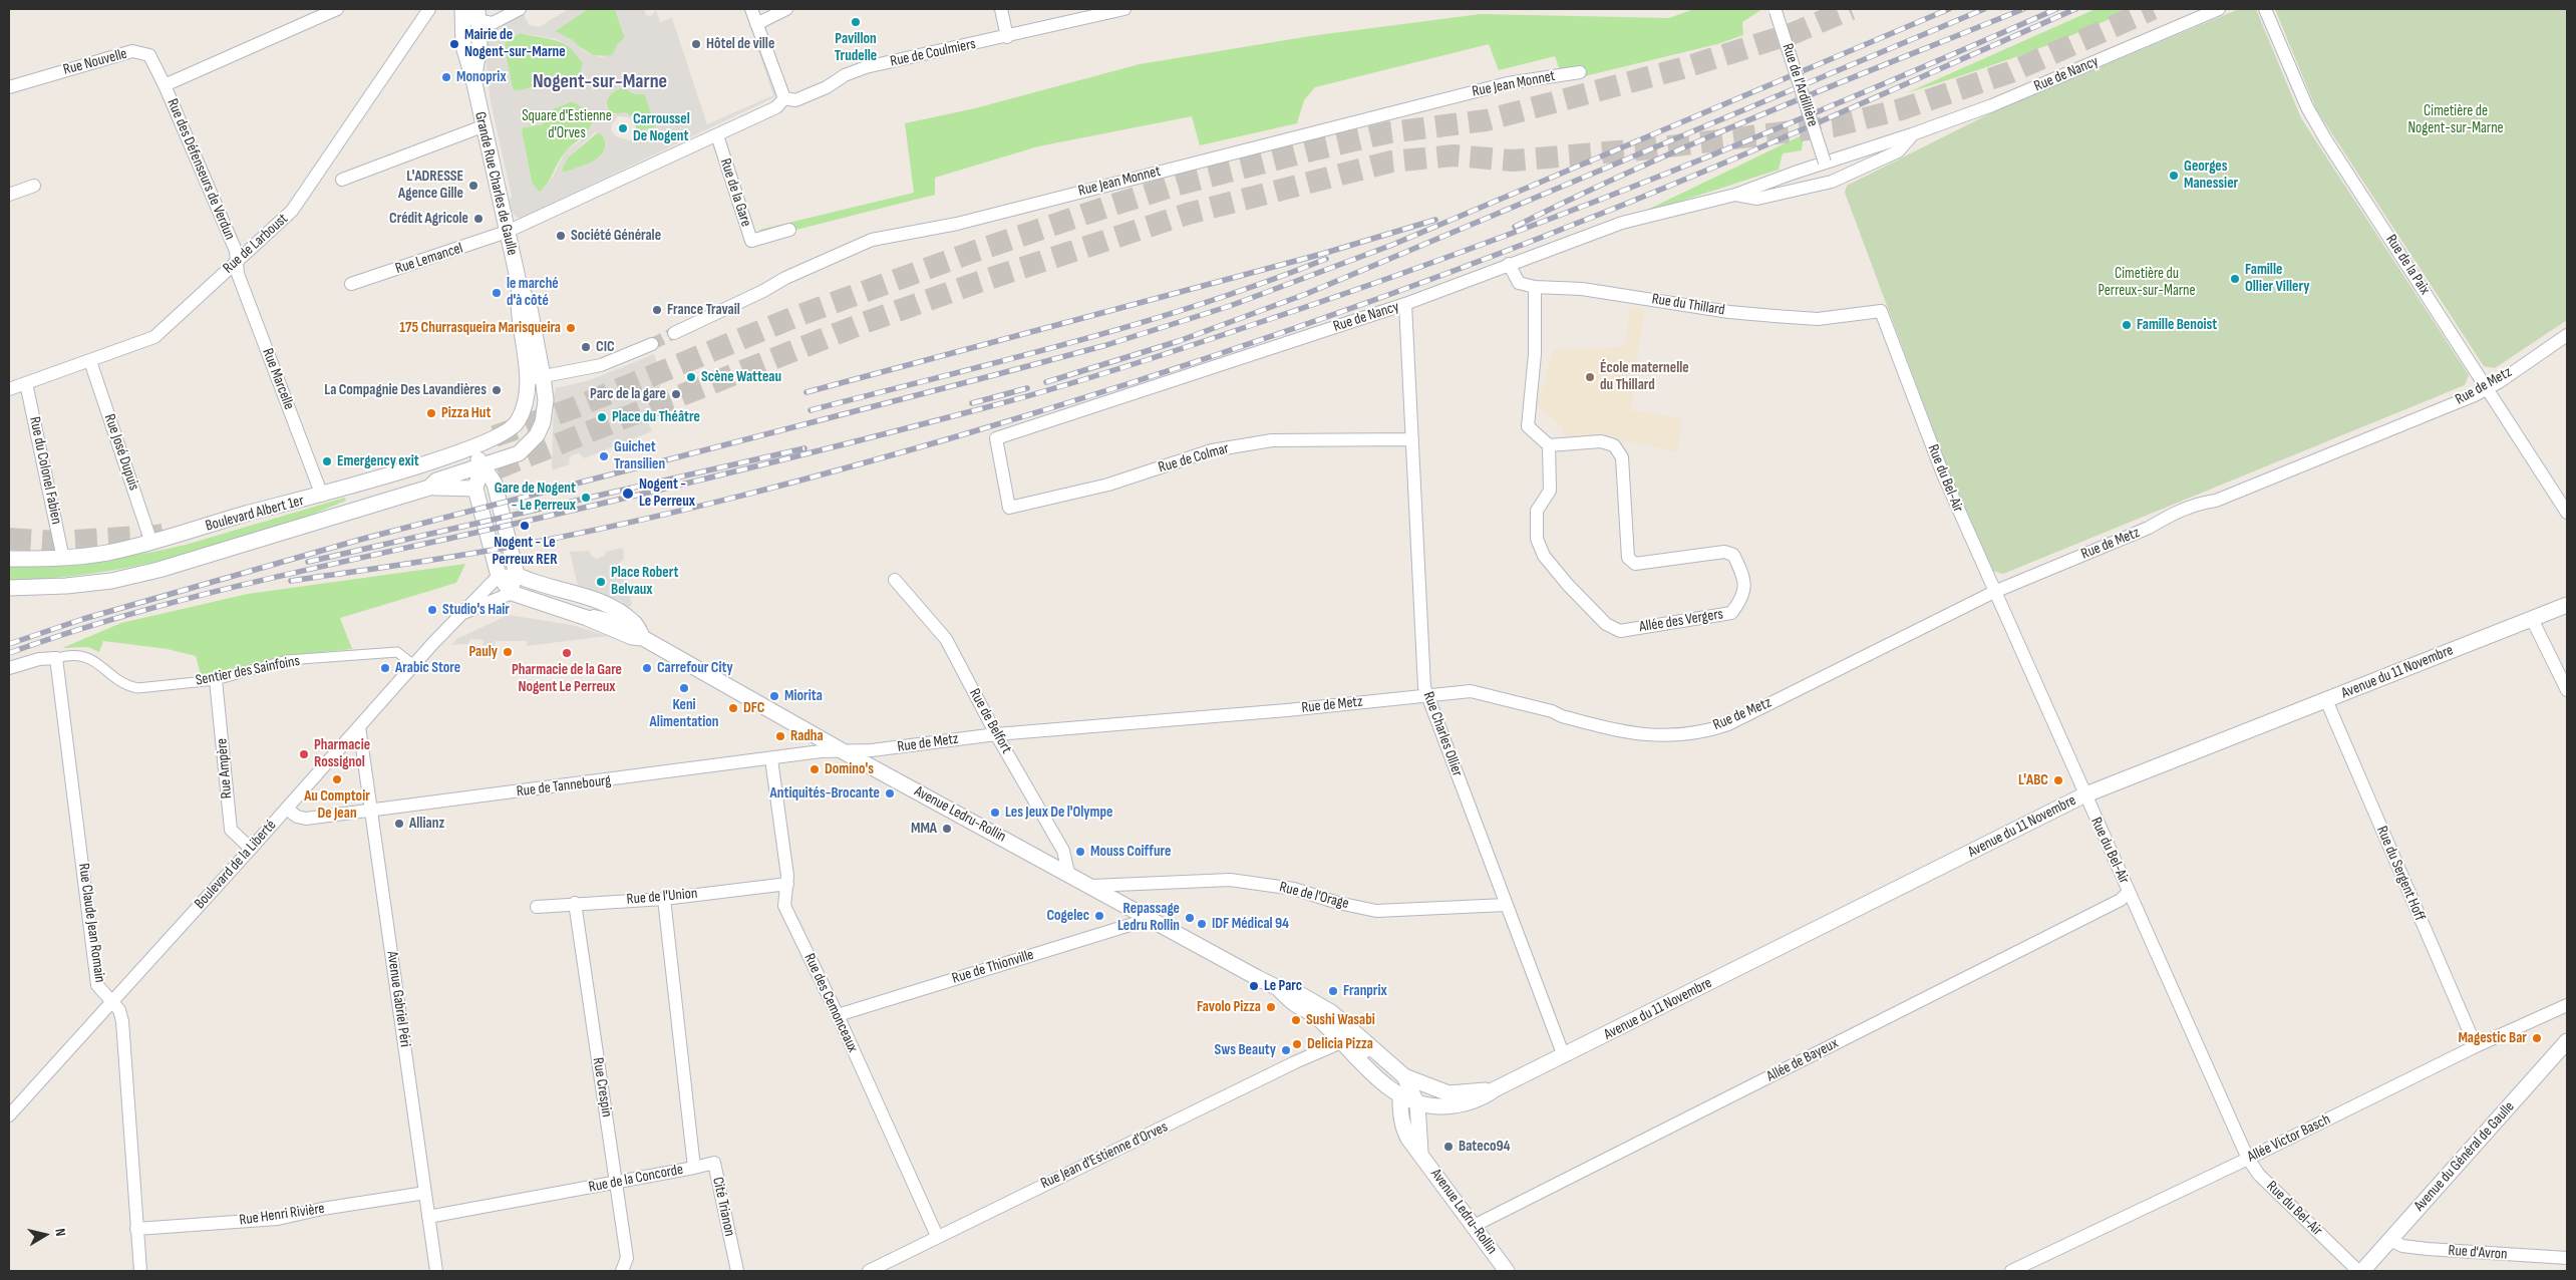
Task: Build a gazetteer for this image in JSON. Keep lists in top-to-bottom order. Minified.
{"streets":{"street":["Rue de Coulmiers","Rue Nouvelle","Rue de Nancy","Rue Jean Monnet","Rue de l'Ardillière","Rue des Défenseurs de Verdun","Grande Rue Charles de Gaulle","Rue de la Gare","Rue de Larboust","Rue Lemancel","Rue de la Paix","Rue du Thillard","Rue Marcelle","Rue de Metz","Rue José Dupuis","Rue de Colmar","Rue du Colonel Fabien","Rue du Bel-Air","Boulevard Albert 1er","Allée des Vergers","Sentier des Sainfoins","Avenue du 11 Novembre","Rue de Belfort","Rue Charles Ollier","Rue Ampère","Rue de Tannebourg","Avenue Ledru-Rollin","Boulevard de la Liberté","Rue du Sergent Hoff","Rue de l'Orage","Rue de l'Union","Rue Claude Jean Romain","Rue de Thionville","Avenue Gabriel Péri","Rue des Cemonceaux","Allée de Bayeux","Rue Crespin","Allée Victor Basch","Rue Jean d'Estienne d'Orves","Avenue du Général de Gaulle","Rue de la Concorde","Cité Trianon","Rue Henri Rivière","Rue d'Avron"]},"crossings":[["Rue de Coulmiers","Grande Rue Charles de Gaulle"],["Rue de Coulmiers","Rue de la Gare"],["Rue de Coulmiers","Rue Lemancel"],["Rue Nouvelle","Rue des Défenseurs de Verdun"],["Rue de Nancy","Rue de l'Ardillière"],["Rue de Nancy","Rue du Thillard"],["Rue de Nancy","Rue de Colmar"],["Rue de Nancy","Rue Charles Ollier"],["Rue des Défenseurs de Verdun","Rue de Larboust"],["Rue des Défenseurs de Verdun","Rue Marcelle"],["Grande Rue Charles de Gaulle","Rue Lemancel"],["Grande Rue Charles de Gaulle","Boulevard Albert 1er"],["Rue de Larboust","Rue Marcelle"],["Rue de Larboust","Rue José Dupuis"],["Rue de Larboust","Rue du Colonel Fabien"],["Rue de la Paix","Rue de Metz"],["Rue du Thillard","Rue du Bel-Air"],["Rue Marcelle","Boulevard Albert 1er"],["Rue de Metz","Rue du Bel-Air"],["Rue de Metz","Rue de Belfort"],["Rue de Metz","Rue Charles Ollier"],["Rue de Metz","Rue de Tannebourg"],["Rue de Metz","Avenue Ledru-Rollin"],["Rue José Dupuis","Boulevard Albert 1er"],["Rue de Colmar","Rue Charles Ollier"],["Rue du Colonel Fabien","Boulevard Albert 1er"],["Rue du Bel-Air","Avenue du 11 Novembre"],["Rue du Bel-Air","Allée de Bayeux"],["Rue du Bel-Air","Allée Victor Basch"],["Rue du Bel-Air","Avenue du Général de Gaulle"],["Sentier des Sainfoins","Rue Ampère"],["Sentier des Sainfoins","Boulevard de la Liberté"],["Sentier des Sainfoins","Rue Claude Jean Romain"],["Avenue du 11 Novembre","Rue Charles Ollier"],["Avenue du 11 Novembre","Avenue Ledru-Rollin"],["Avenue du 11 Novembre","Rue du Sergent Hoff"],["Rue de Belfort","Avenue Ledru-Rollin"],["Rue Charles Ollier","Rue de l'Orage"],["Rue Ampère","Boulevard de la Liberté"],["Rue de Tannebourg","Avenue Ledru-Rollin"],["Rue de Tannebourg","Boulevard de la Liberté"],["Rue de Tannebourg","Avenue Gabriel Péri"],["Rue de Tannebourg","Rue des Cemonceaux"],["Avenue Ledru-Rollin","Boulevard de la Liberté"],["Avenue Ledru-Rollin","Rue de l'Orage"],["Avenue Ledru-Rollin","Rue de Thionville"],["Avenue Ledru-Rollin","Allée de Bayeux"],["Avenue Ledru-Rollin","Rue Jean d'Estienne d'Orves"],["Boulevard de la Liberté","Rue Claude Jean Romain"],["Boulevard de la Liberté","Avenue Gabriel Péri"],["Rue du Sergent Hoff","Allée Victor Basch"],["Rue de l'Union","Rue des Cemonceaux"],["Rue de l'Union","Rue Crespin"],["Rue de l'Union","Rue de la Concorde"],["Rue Claude Jean Romain","Rue Henri Rivière"],["Rue de Thionville","Rue des Cemonceaux"],["Avenue Gabriel Péri","Rue de la Concorde"],["Avenue Gabriel Péri","Rue Henri Rivière"],["Rue des Cemonceaux","Rue Jean d'Estienne d'Orves"],["Rue Crespin","Rue de la Concorde"],["Avenue du Général de Gaulle","Rue d'Avron"],["Rue de la Concorde","Cité Trianon"]],"districts":["Nogent-sur-Marne"],"parks":["Cimetière de Nogent-sur-Marne","Square d'Estienne d'Orves","Cimetière du Perreux-sur-Marne"],"places":["Pavillon Trudelle","Mairie de Nogent-sur-Marne","Hôtel de ville","Monoprix","Carroussel De Nogent","Georges Manessier","L'ADRESSE Agence Gille","Crédit Agricole","Société Générale","Famille Ollier Villery","le marché d'à côté","France Travail","Famille Benoist","175 Churrasqueira Marisqueira","CIC","Scène Watteau","École maternelle du Thillard","La Compagnie Des Lavandières","Parc de la gare","Pizza Hut","Place du Théâtre","Guichet Transilien","Emergency exit","Nogent - Le Perreux","Gare de Nogent - Le Perreux","Nogent - Le Perreux RER","Place Robert Belvaux","Studio's Hair","Pauly","Pharmacie de la Gare Nogent Le Perreux","Arabic Store","Carrefour City","Keni Alimentation","Miorita","DFC","Radha","Pharmacie Rossignol","Domino's","Au Comptoir De Jean","L'ABC","Antiquités-Brocante","Les Jeux De l'Olympe","Allianz","MMA","Mouss Coiffure","Cogelec","Repassage Ledru Rollin","IDF Médical 94","Le Parc","Franprix","Favolo Pizza","Sushi Wasabi","Magestic Bar","Delicia Pizza","Sws Beauty","Bateco94"],"north":"right"}
